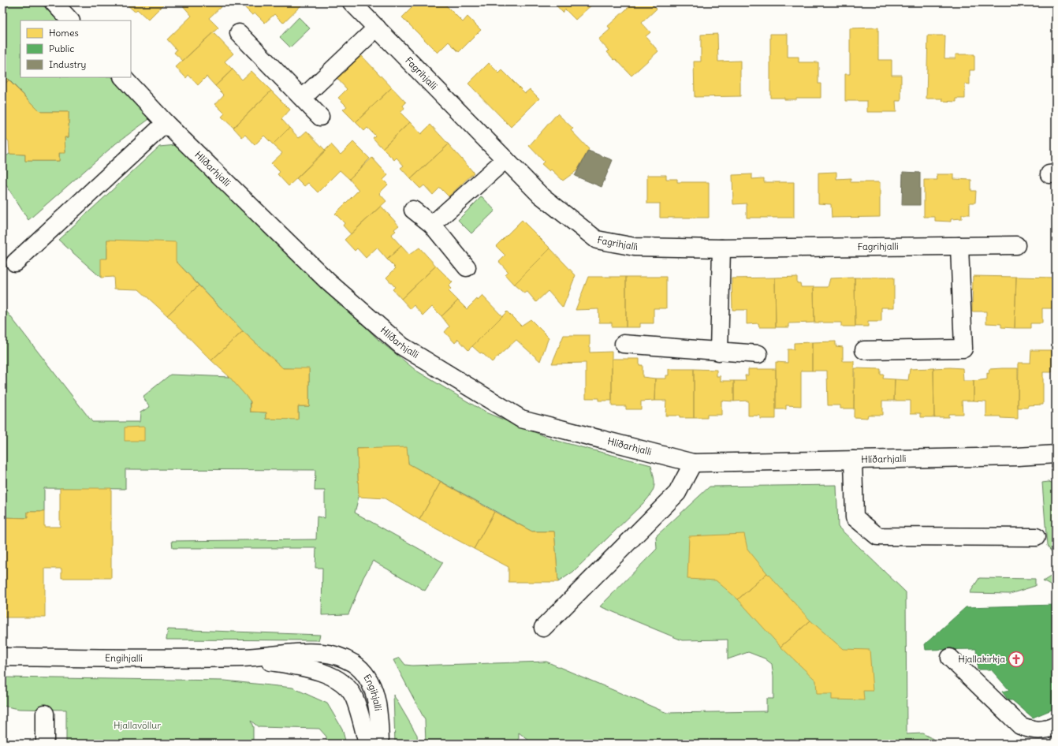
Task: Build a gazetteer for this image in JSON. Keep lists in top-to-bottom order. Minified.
{"streets":{"street":["Fagrihjalli","Hlíðarhjalli","Engihjalli"]},"parks":["Hjallavöllur"],"places":{"church":["Hjallakirkja"]},"legend":["Homes","Public","Industry"]}
